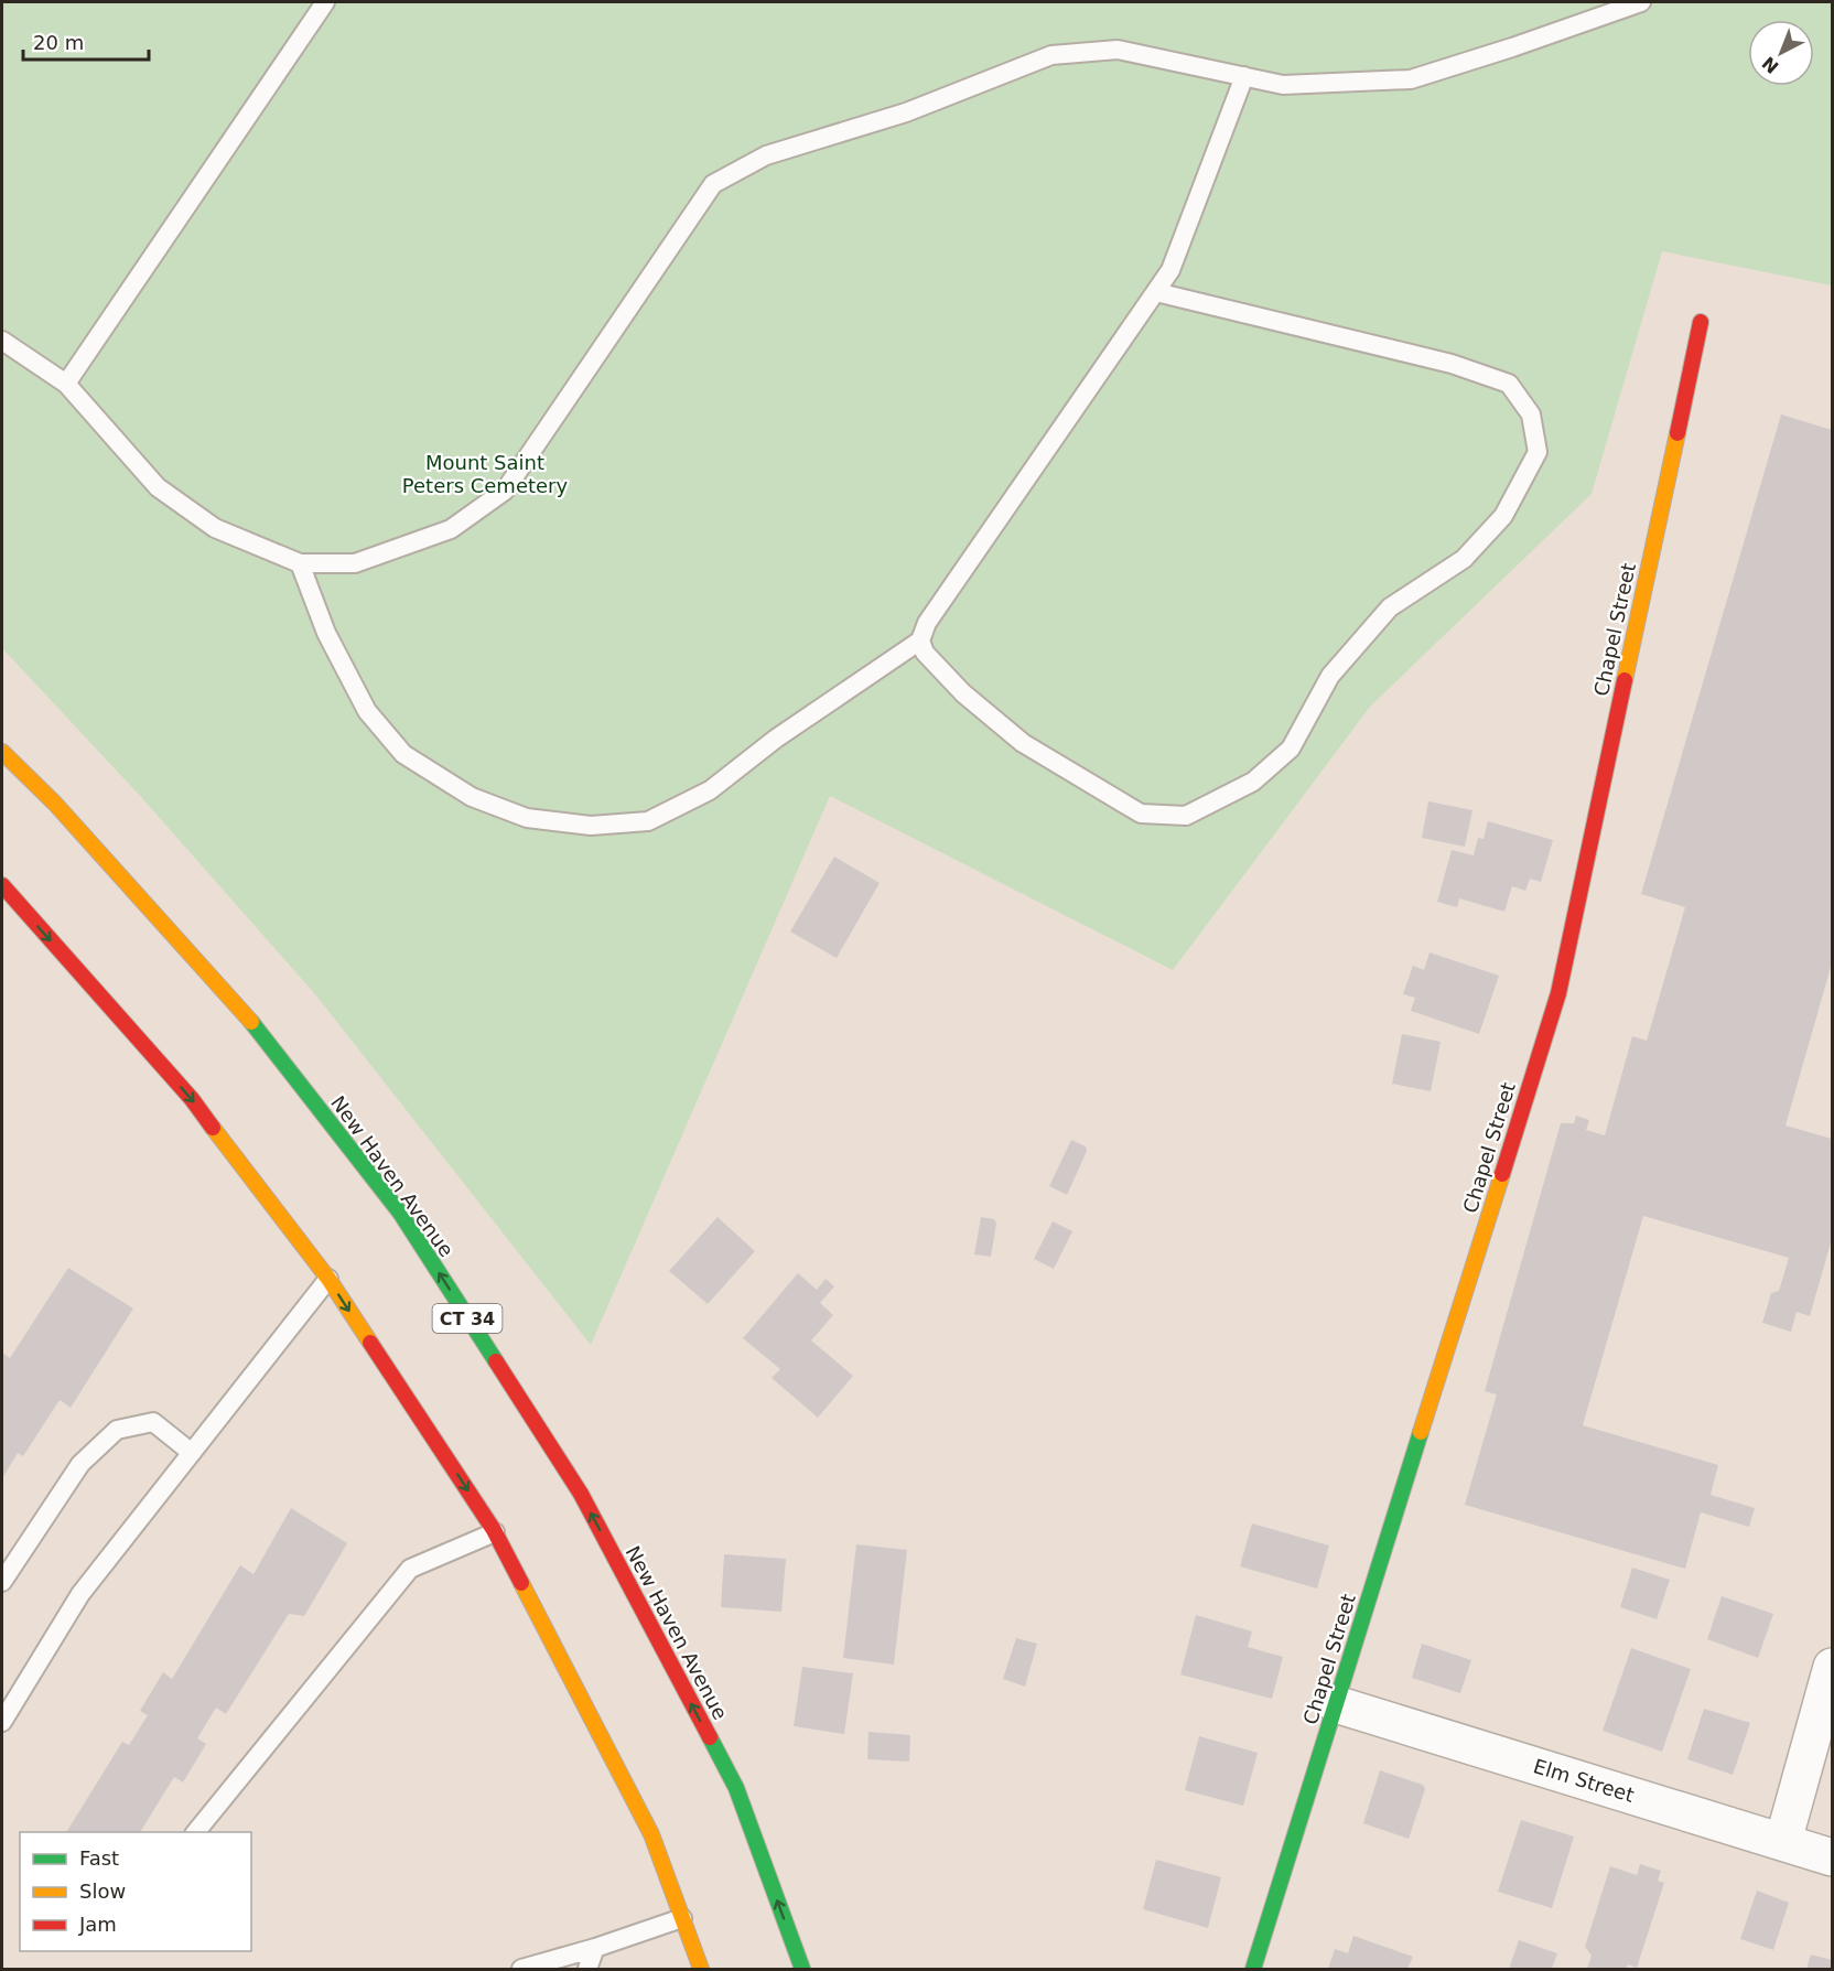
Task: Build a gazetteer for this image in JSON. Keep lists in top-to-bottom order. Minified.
{"streets":{"main road":["Chapel Street","New Haven Avenue","CT 34"],"street":["Elm Street"]},"crossings":[["Chapel Street","Elm Street"]],"parks":["Mount Saint Peters Cemetery"],"legend":["Fast","Slow","Jam"],"scale_bar":"20 m","north":"bottom left"}
